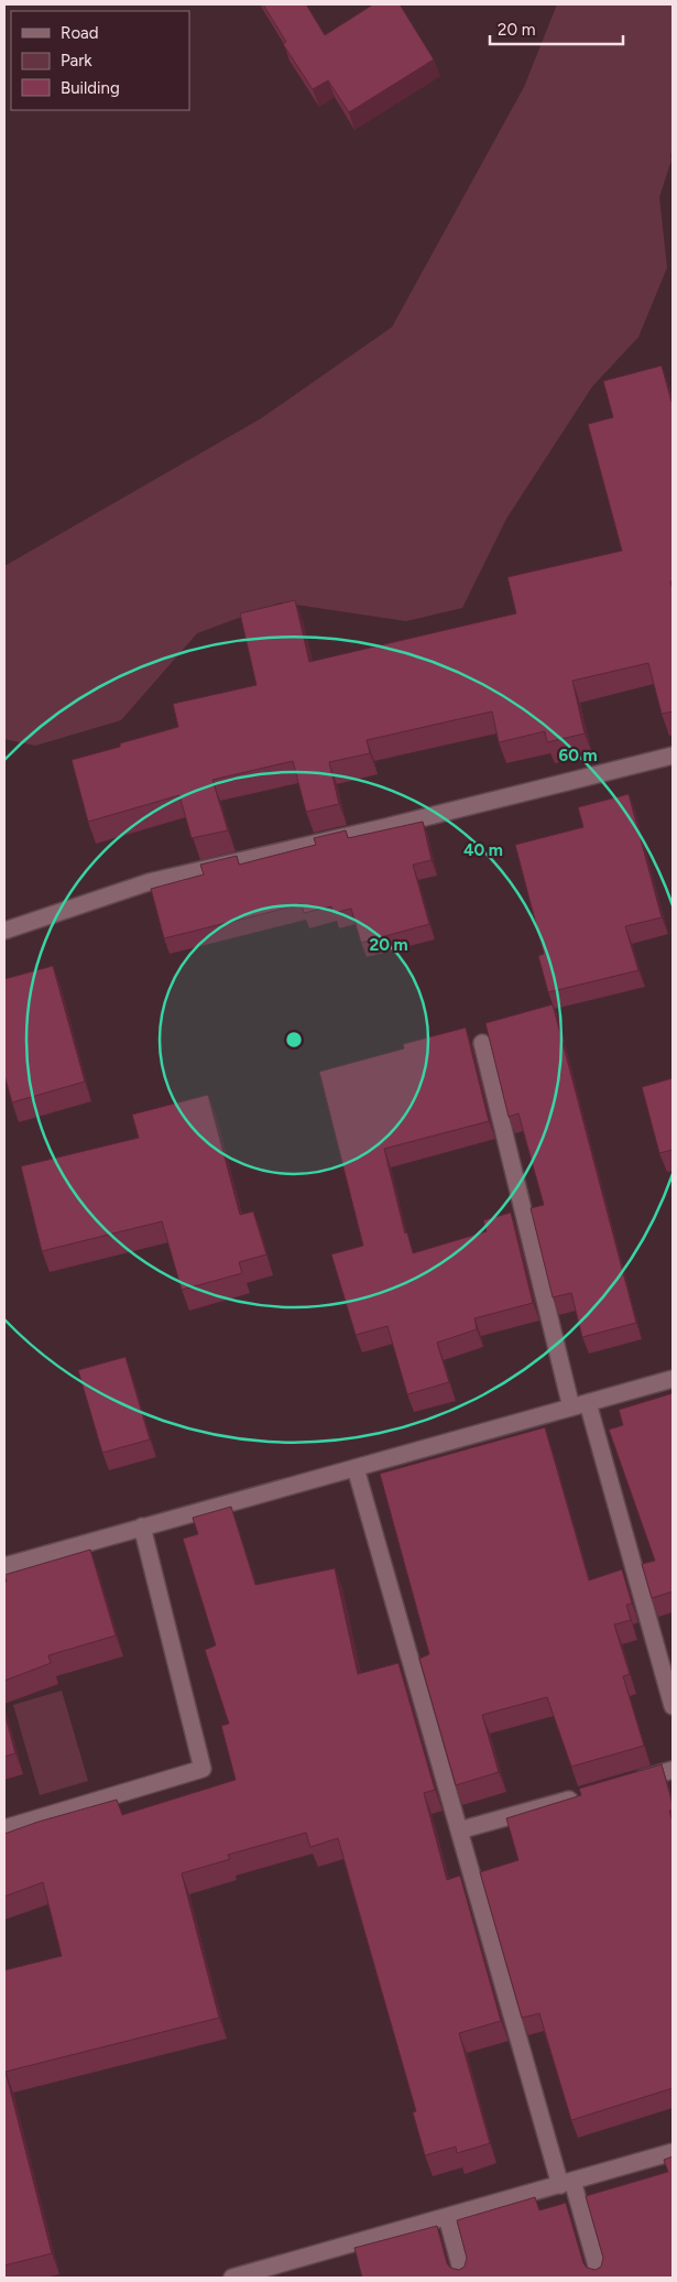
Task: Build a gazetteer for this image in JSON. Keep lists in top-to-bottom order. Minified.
{"legend":["Road","Park","Building"],"scale_bar":"20 m","rings":["60 m","40 m","20 m"]}
